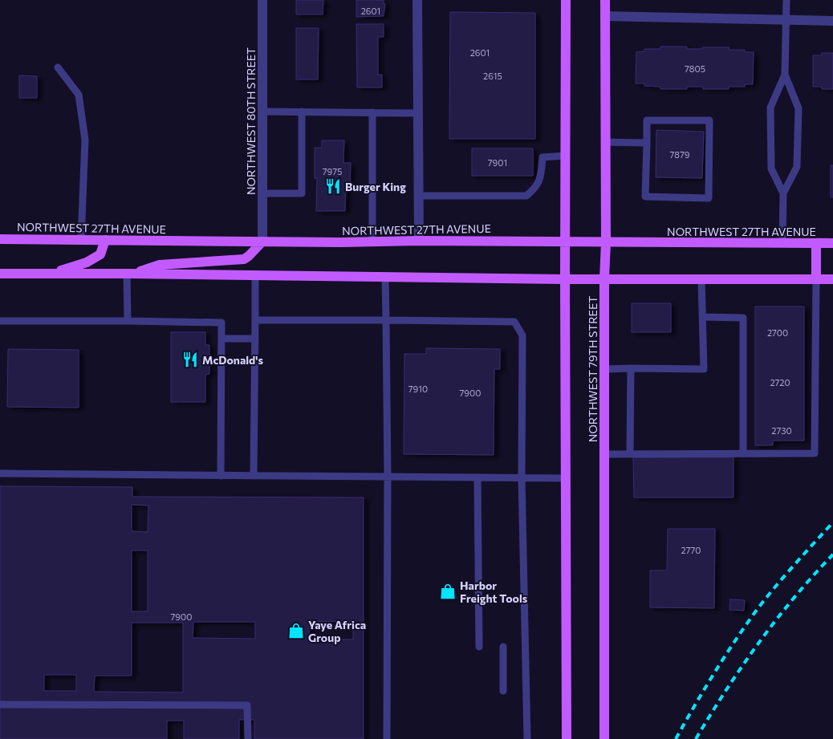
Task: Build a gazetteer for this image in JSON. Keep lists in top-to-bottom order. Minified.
{"streets":{"main road":["NORTHWEST 27TH AVENUE","NORTHWEST 79TH STREET"],"street":["NORTHWEST 80TH STREET"]},"crossings":[["NORTHWEST 80TH STREET","NORTHWEST 27TH AVENUE"],["NORTHWEST 27TH AVENUE","NORTHWEST 79TH STREET"]],"places":{"restaurant":["Burger King","McDonald's"],"shop":["Harbor Freight Tools","Yaye Africa Group"]},"house_numbers":["2601","2601","7805","2615","7879","7901","7975","2700","2720","7910","7900","2730","2770","7900"]}
